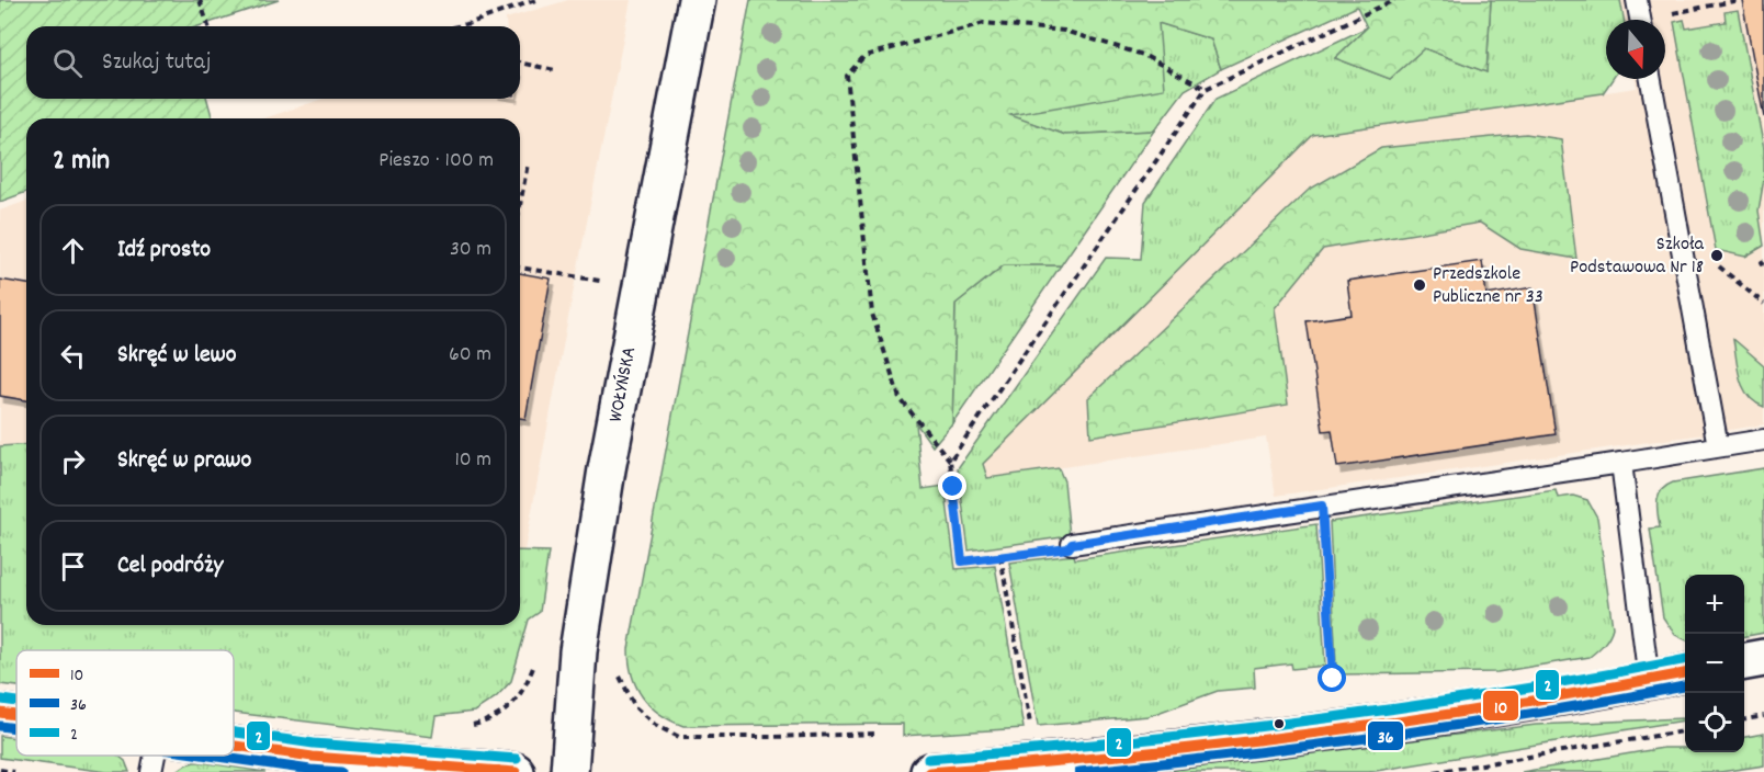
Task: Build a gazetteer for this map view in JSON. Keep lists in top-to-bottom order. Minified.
{"streets":{"street":["WOŁYŃSKA"]},"places":["Szkoła Podstawowa Nr 18","Przedszkole Publiczne nr 33"],"lines":["transit line 2","transit line 10","transit line 36"],"legend":["10","36","2"],"north":"bottom","page":{"search":"Szukaj tutaj","heading":["2 min","Pieszo · 100 m"],"list":[["Idź prosto","30 m"],["Skręć w lewo","60 m"],["Skręć w prawo","10 m"],"Cel podróży"],"map_buttons":["+","−"]}}
